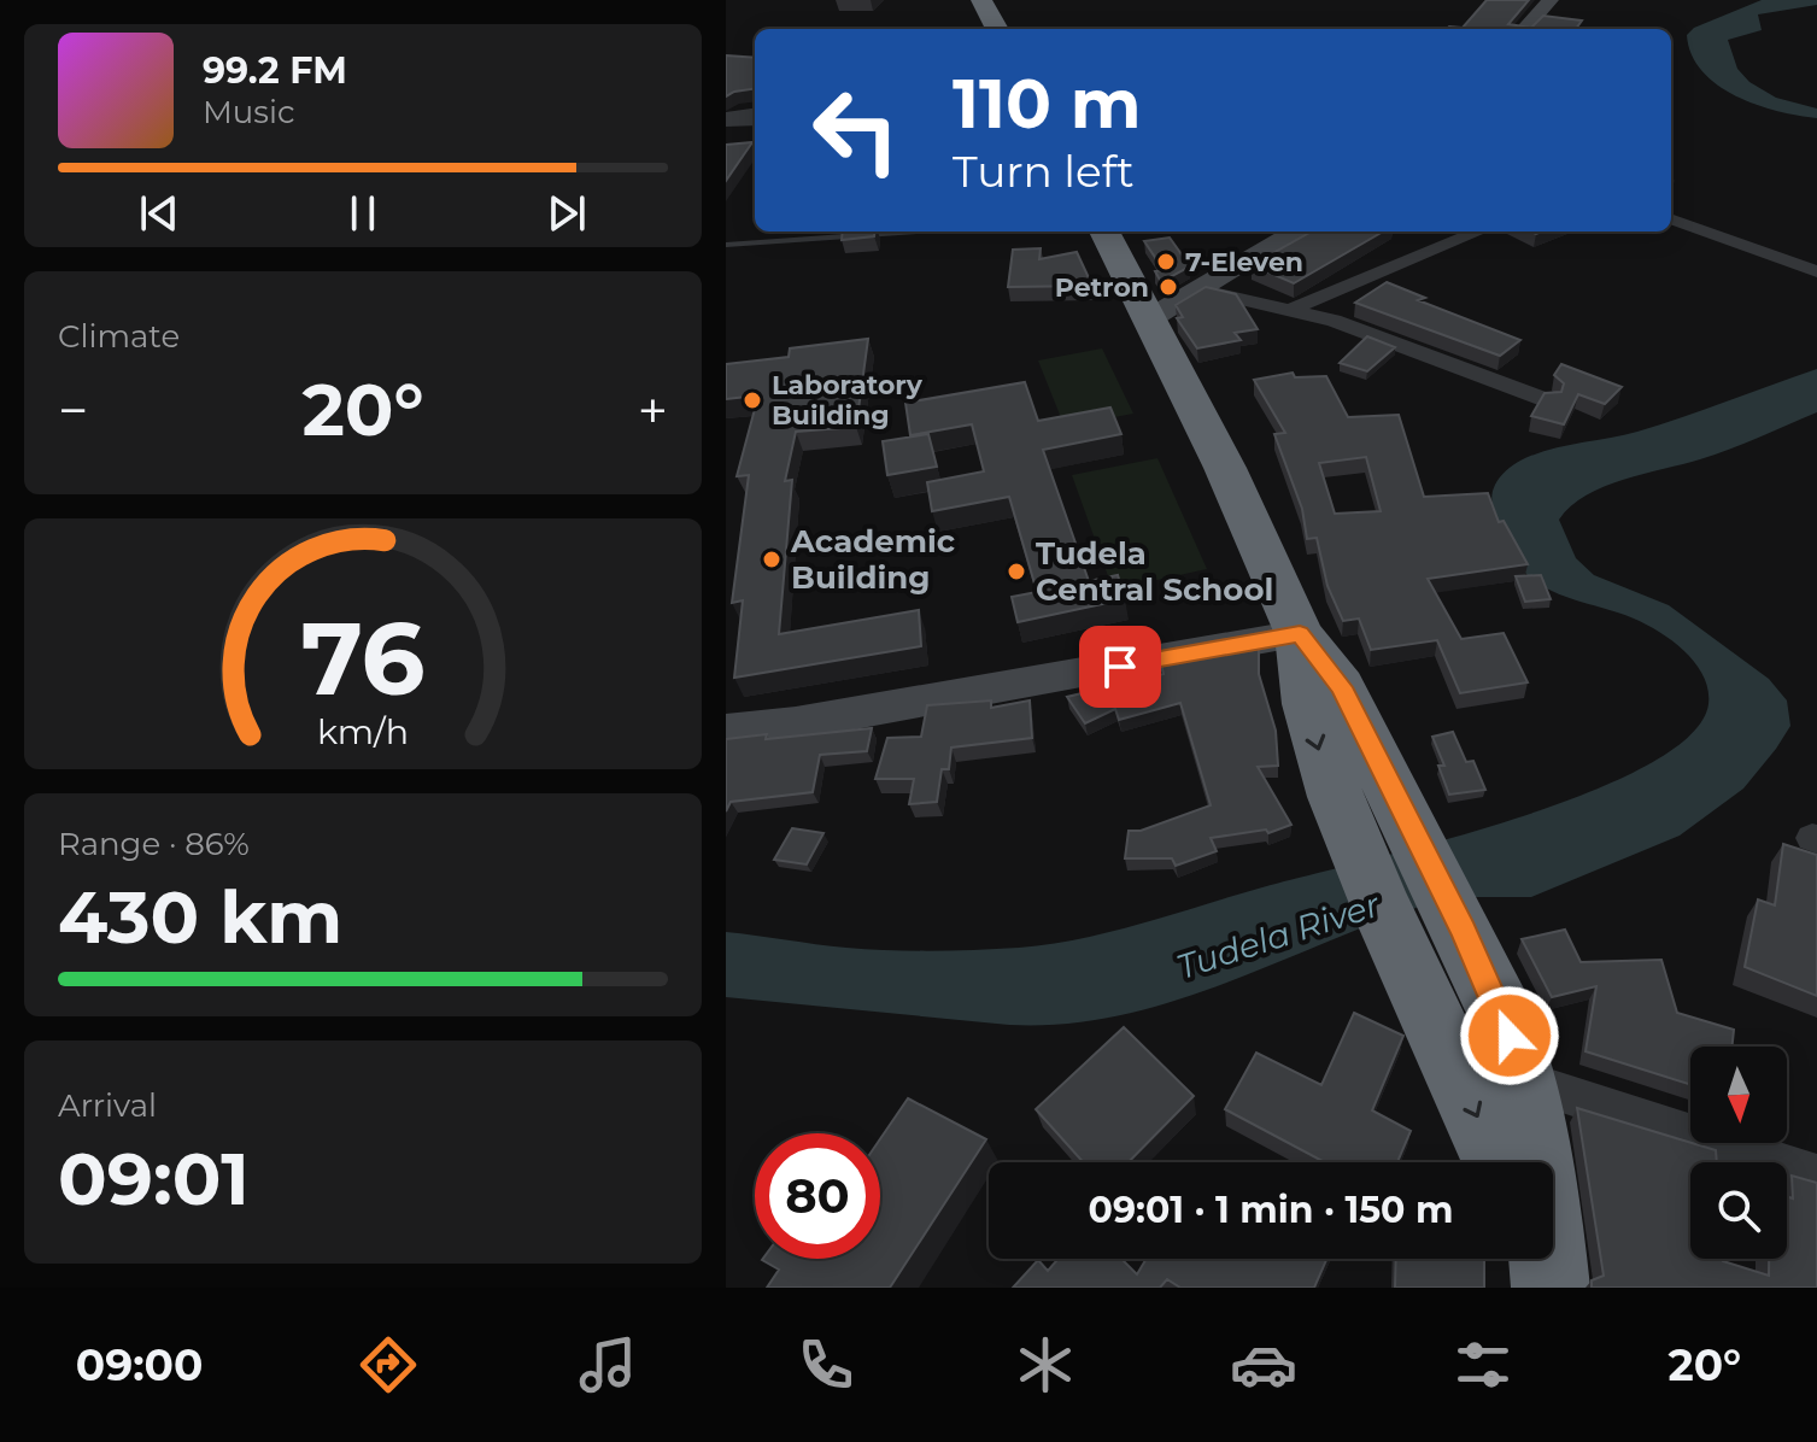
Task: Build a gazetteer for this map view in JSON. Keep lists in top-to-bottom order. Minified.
{"water":["Tudela River"],"places":["7-Eleven","Petron","Laboratory Building","Academic Building","Tudela Central School"],"north":"bottom","page":{"turn":["110 m","Turn left"],"song":["99.2 FM","Music"],"tile":["Climate",["Range · 86%","430 km"],["Arrival","09:01"]],"heat":["−","20°","+"],"limit":"80","trip":"09:01 · 1 min · 150 m","tabs":["09:00","20°"],"gauge":["76","km/h"]}}
